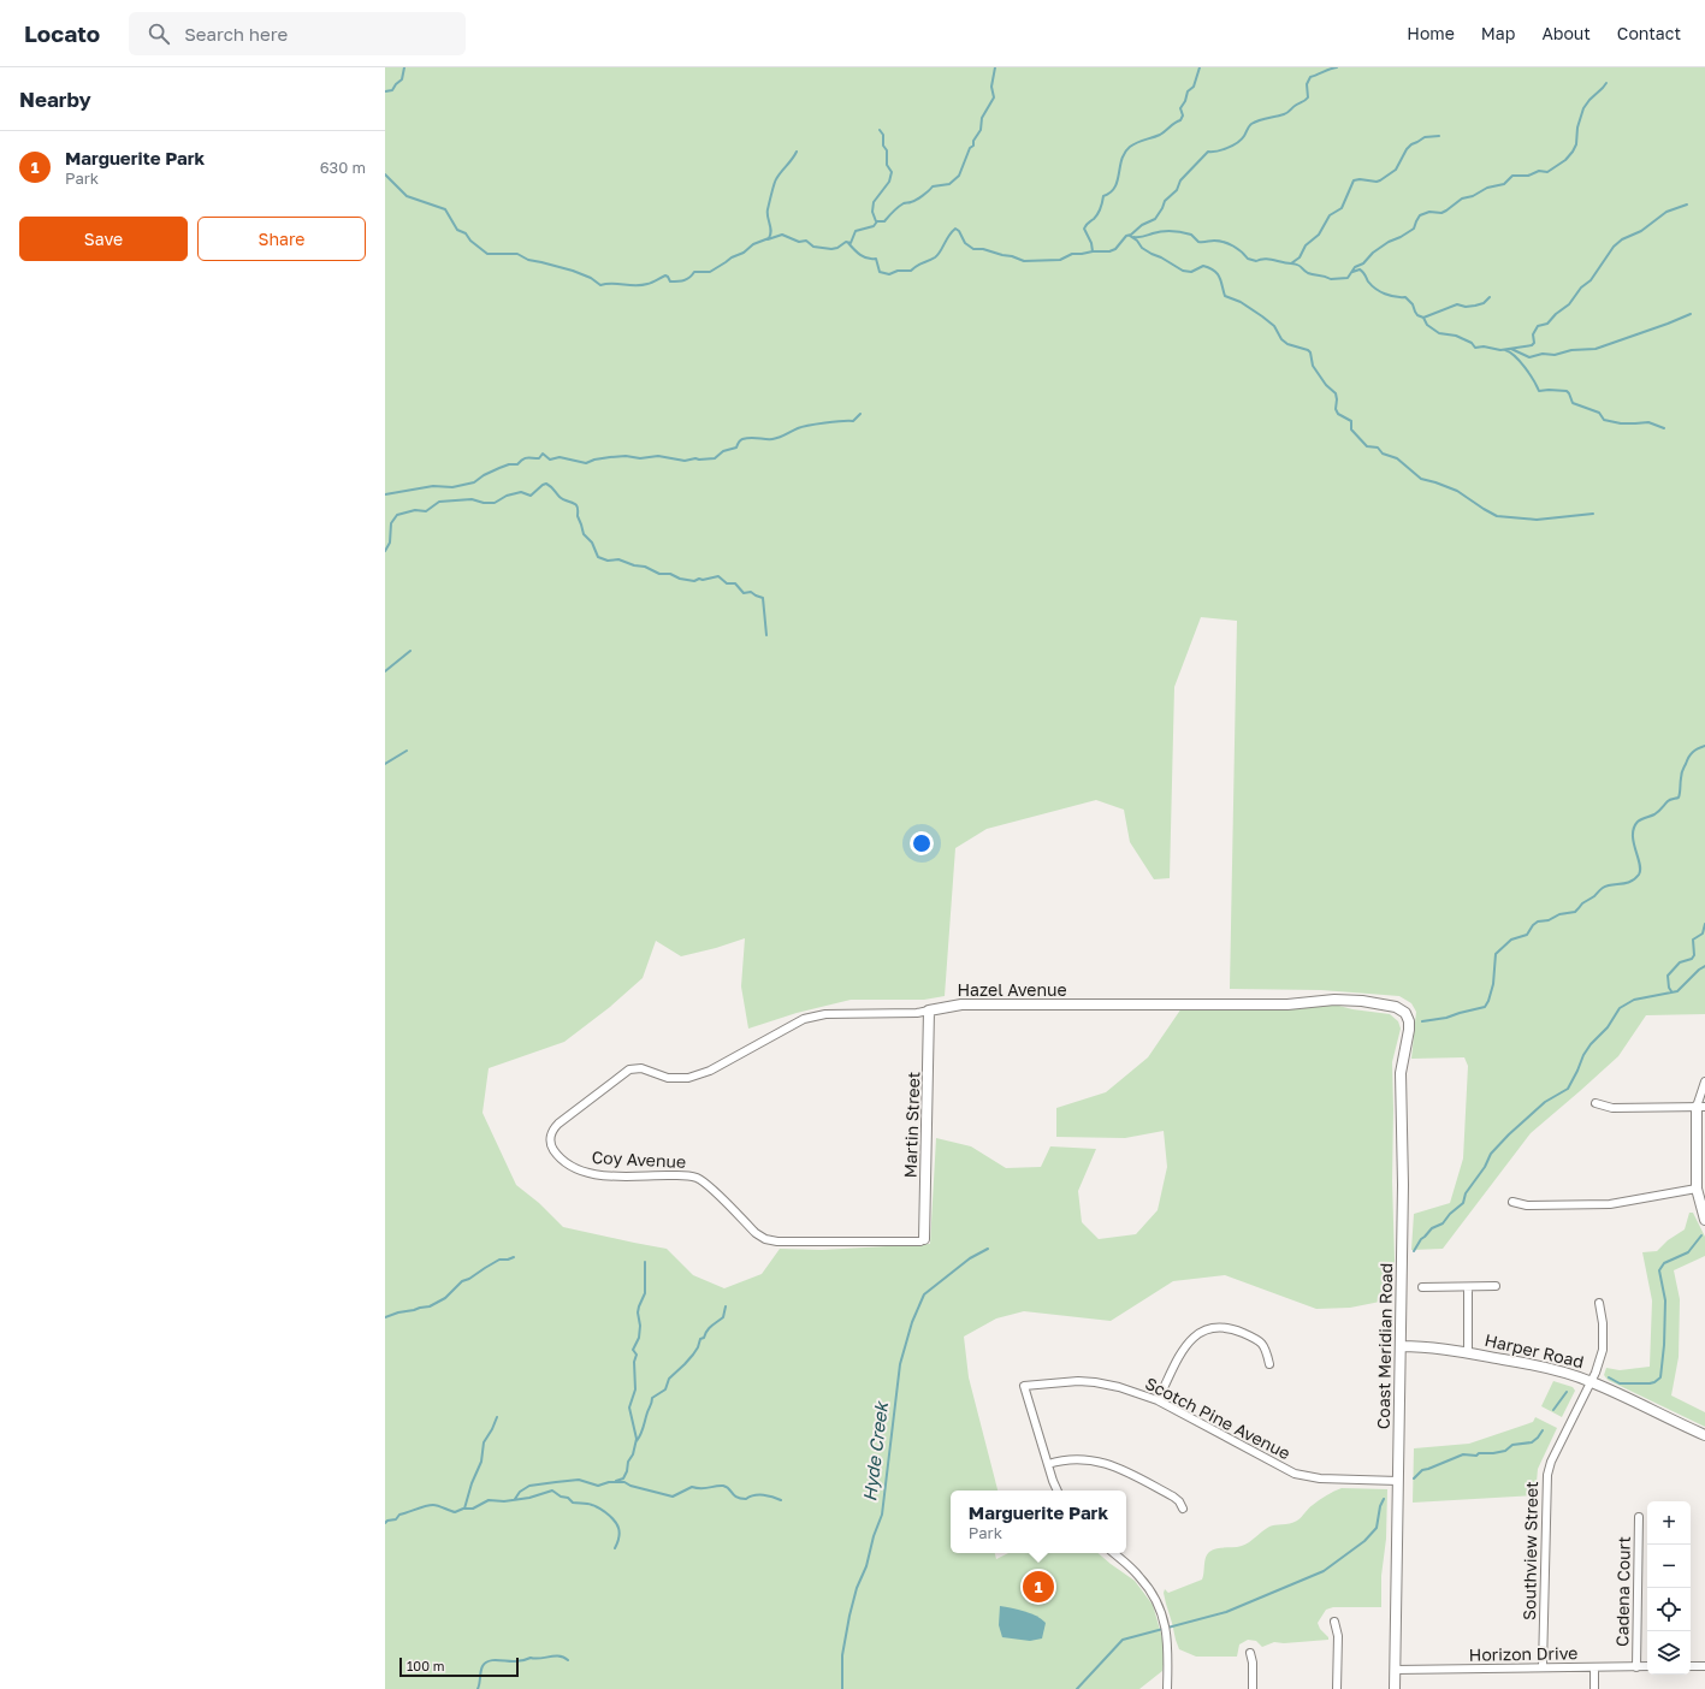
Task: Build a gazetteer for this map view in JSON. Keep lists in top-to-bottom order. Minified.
{"streets":{"street":["Hazel Avenue","Martin Street","Coy Avenue","Coast Meridian Road","Harper Road","Scotch Pine Avenue","Southview Street","Cadena Court","Horizon Drive"]},"crossings":[["Hazel Avenue","Martin Street"],["Hazel Avenue","Coy Avenue"],["Hazel Avenue","Coast Meridian Road"],["Martin Street","Coy Avenue"],["Coast Meridian Road","Harper Road"],["Coast Meridian Road","Scotch Pine Avenue"],["Coast Meridian Road","Horizon Drive"],["Harper Road","Southview Street"],["Southview Street","Horizon Drive"],["Cadena Court","Horizon Drive"]],"water":["Hyde Creek"],"scale_bar":"100 m","page":{"header":"Locato","search":"Search here","nav":["Home","Map","About","Contact"],"heading":"Nearby","list":[{"mark":"1","name":"Marguerite Park","note":"Park","value":"630 m"}],"buttons":["Save","Share"],"popup":["Marguerite Park","Park"],"map_buttons":["+","−"],"pins":"1","scale":"100 m"}}
